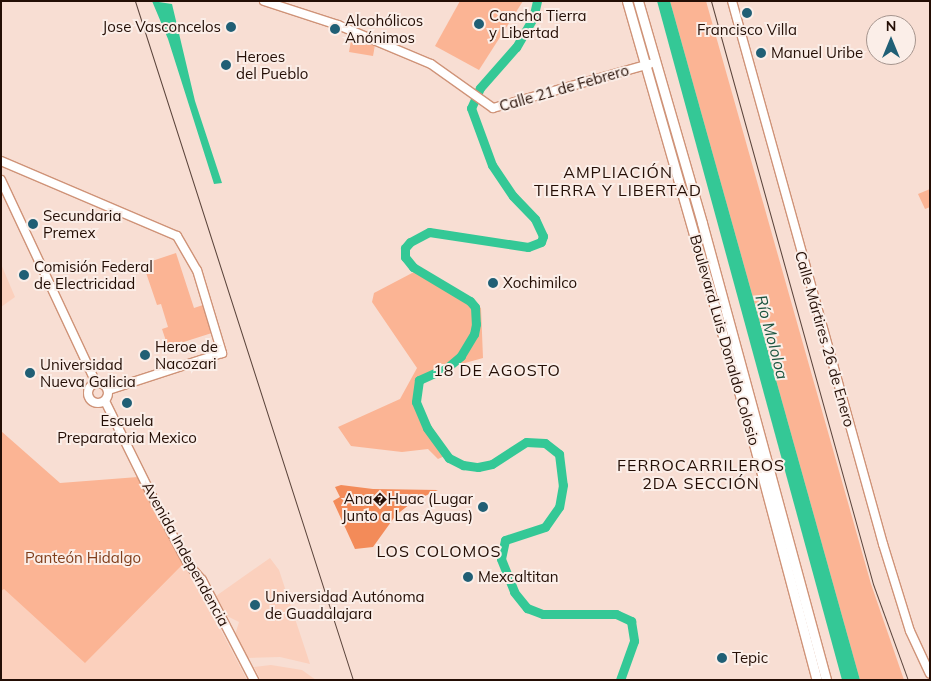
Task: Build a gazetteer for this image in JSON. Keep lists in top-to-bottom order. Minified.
{"streets":{"main road":["Boulevard Luis Donaldo Colosio"],"street":["Calle 21 de Febrero","Calle Mártires 26 de Enero","Avenida Independencia"]},"crossings":[["Calle 21 de Febrero","Boulevard Luis Donaldo Colosio"]],"districts":["AMPLIACIÓN TIERRA Y LIBERTAD","18 DE AGOSTO","FERROCARRILEROS 2DA SECCIÓN","LOS COLOMOS"],"water":["Río Mololoa"],"parks":["Panteón Hidalgo"],"places":["Francisco Villa","Cancha Tierra y Libertad","Jose Vasconcelos","Alcohólicos Anónimos","Manuel Uribe","Heroes del Pueblo","Secundaria Premex","Comisión Federal de Electricidad","Xochimilco","Heroe de Nacozari","Universidad Nueva Galicia","Escuela Preparatoria Mexico","Ana�Huac (Lugar Junto a Las Aguas)","Mexcaltitan","Universidad Autónoma de Guadalajara","Tepic"],"north":"top"}
